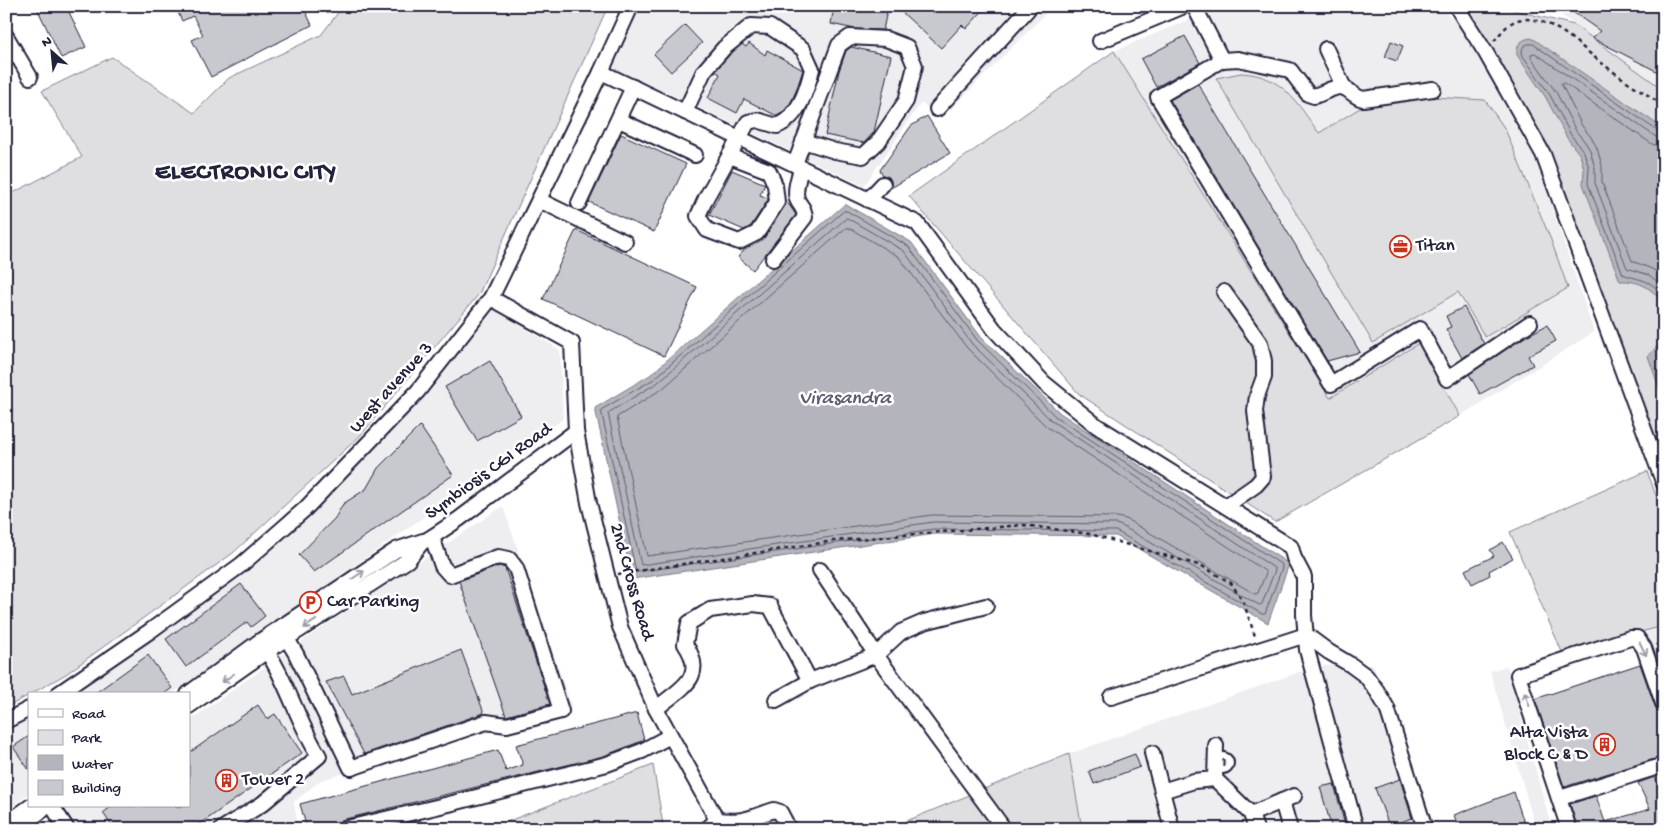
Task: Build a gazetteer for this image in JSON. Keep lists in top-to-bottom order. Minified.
{"streets":{"street":["west avenue 3","Symbiosis CGI Road","2nd Cross Road"]},"crossings":[["west avenue 3","2nd Cross Road"],["Symbiosis CGI Road","2nd Cross Road"]],"districts":["ELECTRONIC CITY"],"water":["Virasandra"],"places":{"office":["Titan"],"parking":["Car Parking"],"building":["Alta Vista Block C & D","Tower 2"]},"legend":["Road","Park","Water","Building"],"north":"top left"}
